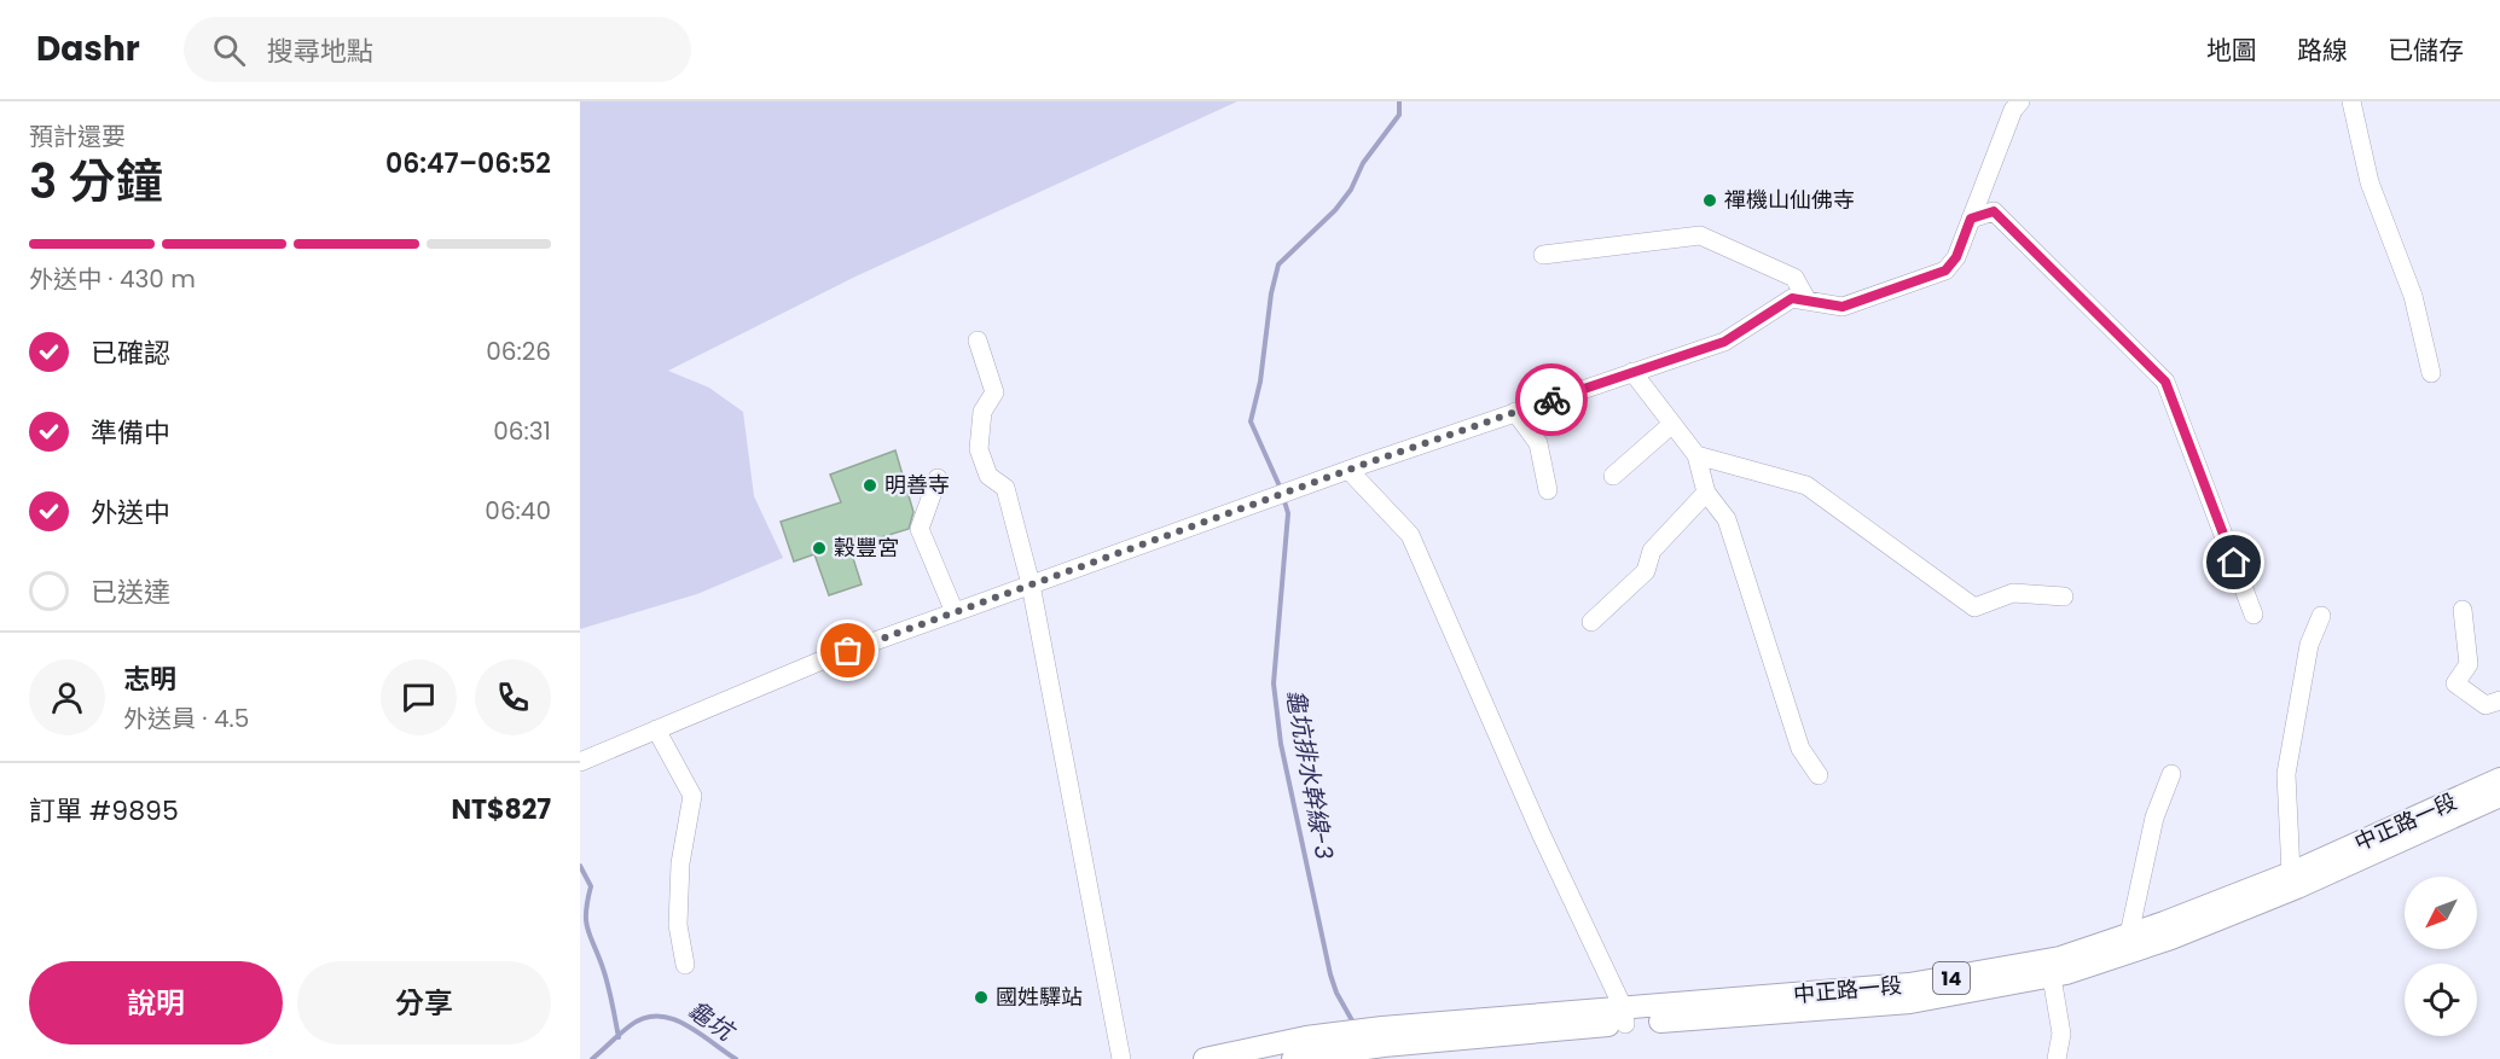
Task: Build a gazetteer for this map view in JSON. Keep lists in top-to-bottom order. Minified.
{"streets":{"main road":["中正路一段","14"]},"water":["龜坑排水幹線-3","龜坑"],"places":["禪機山仙佛寺","明善寺","穀豐宮","國姓驛站"],"north":"bottom left","page":{"header":"Dashr","search":"搜尋地點","nav":["地圖","路線","已儲存"],"heading":["3 分鐘","預計還要","06:47–06:52"],"panel":["志明","外送員 · 4.5","訂單 #9895","NT$827"],"bar":"外送中 · 430 m","list":[["已確認","06:26"],["準備中","06:31"],["外送中","06:40"],"已送達"],"buttons":["說明","分享"]}}
